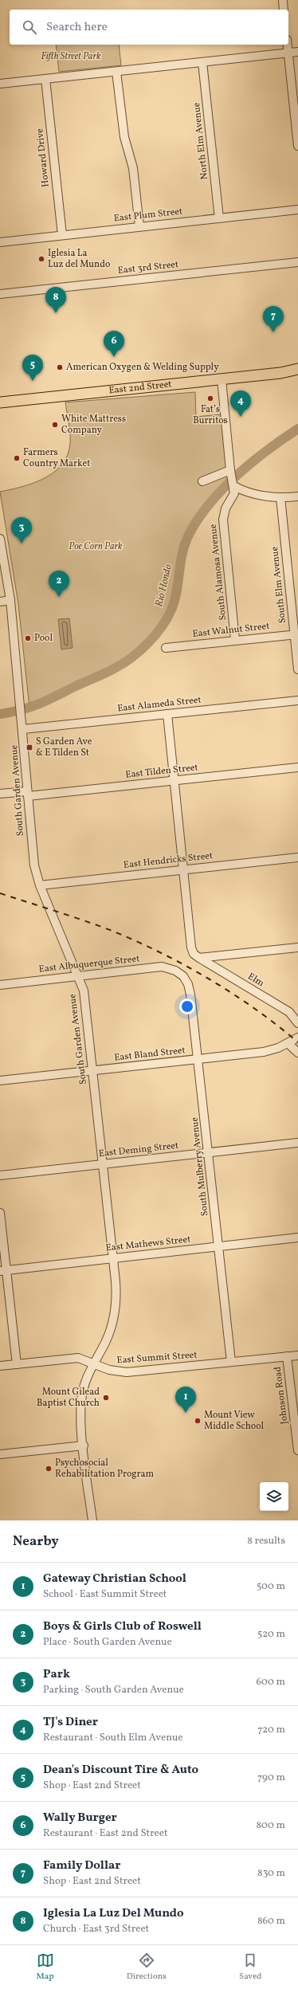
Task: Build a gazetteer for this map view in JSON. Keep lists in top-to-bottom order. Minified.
{"streets":{"main road":["East 2nd Street"],"street":["North Elm Avenue","Howard Drive","East Plum Street","East 3rd Street","South Alamosa Avenue","South Elm Avenue","East Walnut Street","East Alameda Street","East Tilden Street","South Garden Avenue","East Hendricks Street","East Albuquerque Street","Elm","East Bland Street","East Deming Street","South Mulberry Avenue","East Mathews Street","East Summit Street","Johnson Road"]},"crossings":[["North Elm Avenue","East Plum Street"],["Howard Drive","East Plum Street"],["South Alamosa Avenue","East Walnut Street"],["South Elm Avenue","East Walnut Street"],["East Alameda Street","South Garden Avenue"],["East Tilden Street","South Garden Avenue"],["South Garden Avenue","East Hendricks Street"],["South Garden Avenue","East Albuquerque Street"],["South Garden Avenue","East Bland Street"],["South Garden Avenue","East Deming Street"],["South Garden Avenue","East Mathews Street"],["South Garden Avenue","East Summit Street"],["East Albuquerque Street","South Mulberry Avenue"],["East Bland Street","South Mulberry Avenue"],["East Deming Street","South Mulberry Avenue"],["South Mulberry Avenue","East Mathews Street"],["South Mulberry Avenue","East Summit Street"],["East Summit Street","Johnson Road"]],"water":["Rio Hondo"],"parks":["Fifth Street Park","Poe Corn Park"],"places":{"other":["Iglesia La Luz del Mundo","American Oxygen & Welding Supply","Fat’s Burritos","White Mattress Company","Farmers Country Market","Pool","Mount Gilead Baptist Church","Mount View Middle School","Psychosocial Rehabilitation Program"],"transit":["S Garden Ave & E Tilden St"]},"page":{"search":"Search here","pins":["8","7","6","5","4","3","2","1"],"heading":["Nearby","8 results"],"list":[{"mark":"1","name":"Gateway Christian School","note":"School · East Summit Street","value":"500 m"},{"mark":"2","name":"Boys & Girls Club of Roswell","note":"Place · South Garden Avenue","value":"520 m"},{"mark":"3","name":"Park","note":"Parking · South Garden Avenue","value":"600 m"},{"mark":"4","name":"TJ's Diner","note":"Restaurant · South Elm Avenue","value":"720 m"},{"mark":"5","name":"Dean's Discount Tire & Auto","note":"Shop · East 2nd Street","value":"790 m"},{"mark":"6","name":"Wally Burger","note":"Restaurant · East 2nd Street","value":"800 m"},{"mark":"7","name":"Family Dollar","note":"Shop · East 2nd Street","value":"830 m"},{"mark":"8","name":"Iglesia La Luz Del Mundo","note":"Church · East 3rd Street","value":"860 m"}],"nav":["Map","Directions","Saved"]}}
